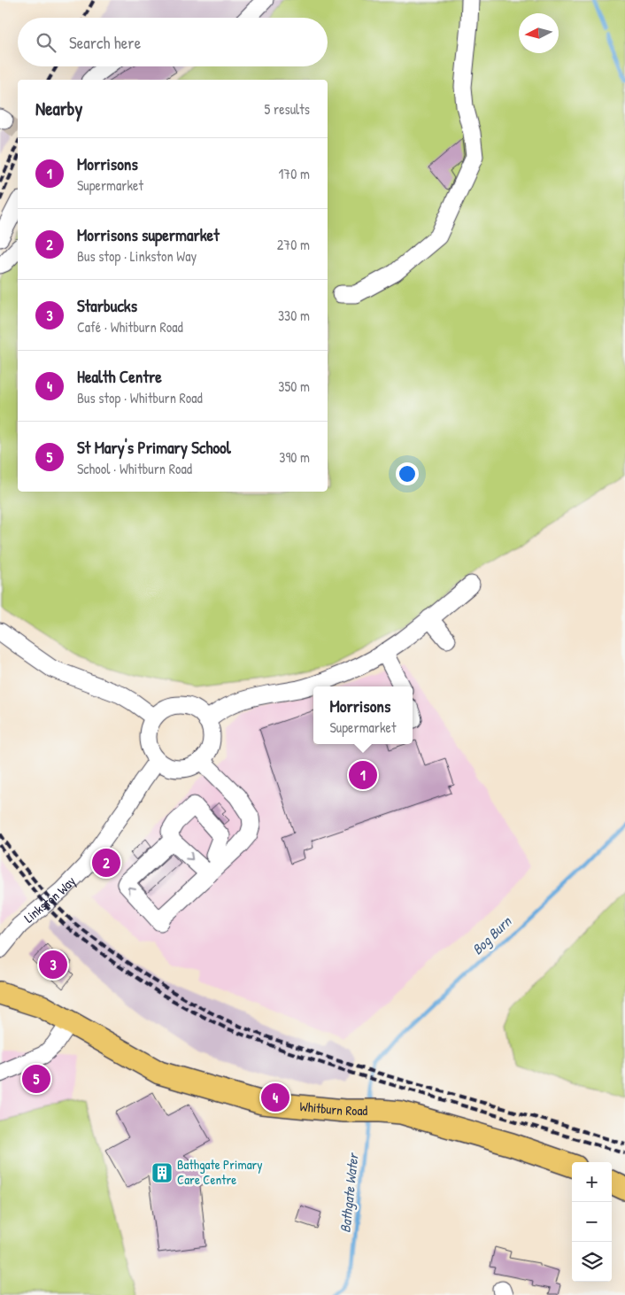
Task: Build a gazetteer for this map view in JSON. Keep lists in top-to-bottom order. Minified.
{"streets":{"main road":["Whitburn Road"],"street":["Linkston Way"]},"water":["Bog Burn","Bathgate Water"],"places":{"building":["Bathgate Primary Care Centre"]},"north":"left","page":{"search":"Search here","heading":["Nearby","5 results"],"list":[{"mark":"1","name":"Morrisons","note":"Supermarket","value":"170 m"},{"mark":"2","name":"Morrisons supermarket","note":"Bus stop · Linkston Way","value":"270 m"},{"mark":"3","name":"Starbucks","note":"Café · Whitburn Road","value":"330 m"},{"mark":"4","name":"Health Centre","note":"Bus stop · Whitburn Road","value":"350 m"},{"mark":"5","name":"St Mary's Primary School","note":"School · Whitburn Road","value":"390 m"}],"popup":["Morrisons","Supermarket"],"pins":["1","2","3","5","4"],"map_buttons":["+","−"]}}
